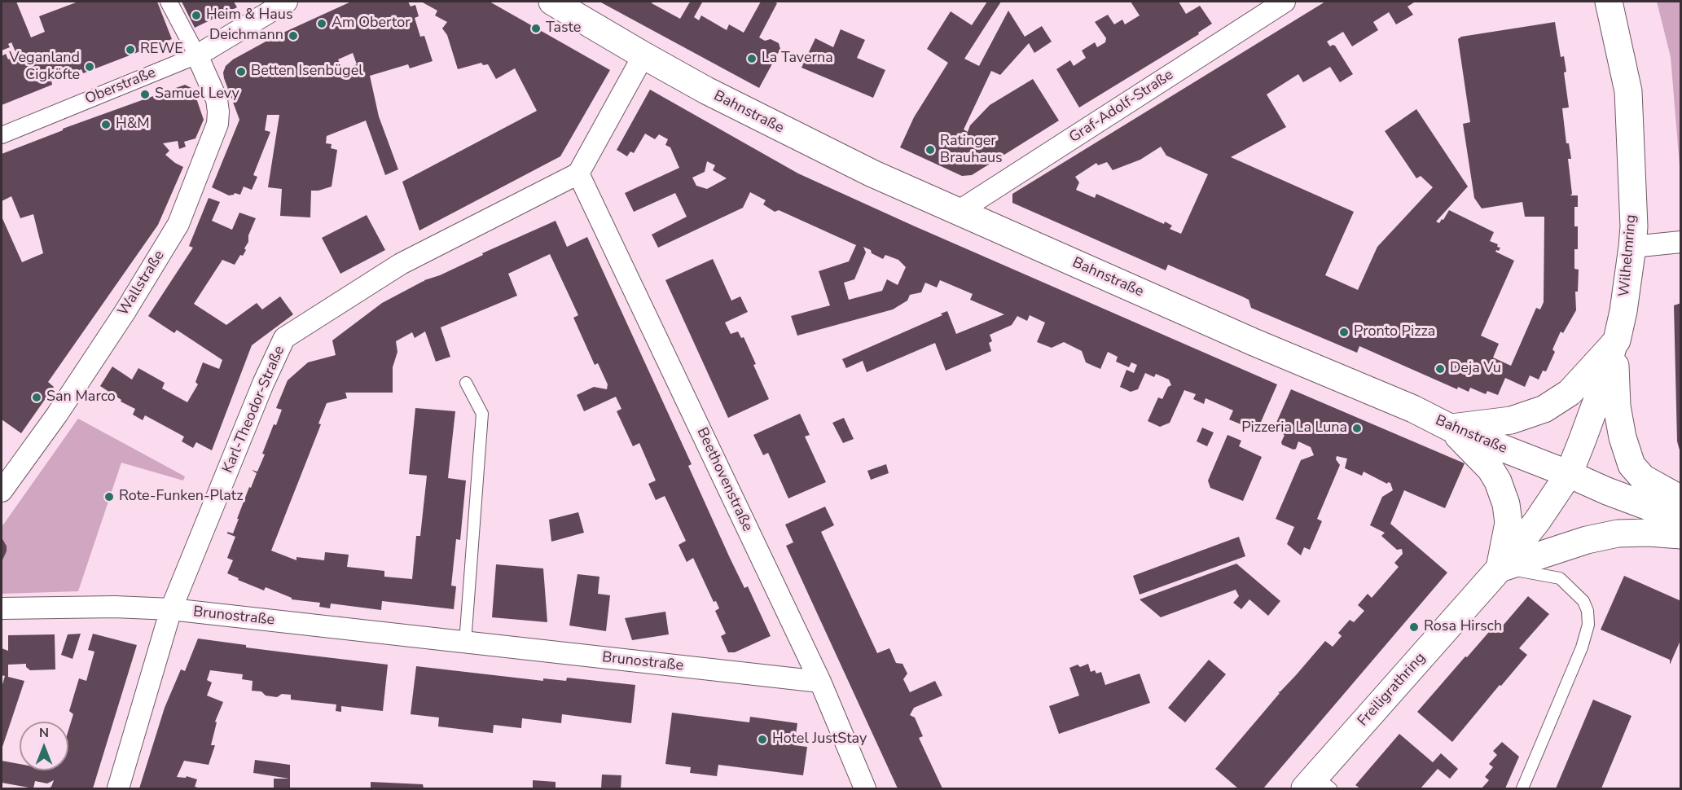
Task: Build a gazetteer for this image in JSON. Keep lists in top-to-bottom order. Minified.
{"streets":{"street":["Oberstraße","Graf-Adolf-Straße","Bahnstraße","Wilhelmring","Wallstraße","Karl-Theodor-Straße","Beethovenstraße","Brunostraße","Freiligrathring"]},"crossings":[["Oberstraße","Wallstraße"],["Graf-Adolf-Straße","Bahnstraße"],["Bahnstraße","Wilhelmring"],["Bahnstraße","Freiligrathring"],["Wilhelmring","Freiligrathring"],["Karl-Theodor-Straße","Beethovenstraße"],["Karl-Theodor-Straße","Brunostraße"],["Beethovenstraße","Brunostraße"]],"places":["Heim & Haus","Am Obertor","Taste","Deichmann","REWE","La Taverna","Veganland Cigköfte","Betten Isenbügel","Samuel Levy","H&M","Ratinger Brauhaus","Pronto Pizza","Deja Vu","San Marco","Pizzeria La Luna","Rote-Funken-Platz","Rosa Hirsch","Hotel JustStay"],"north":"top"}
